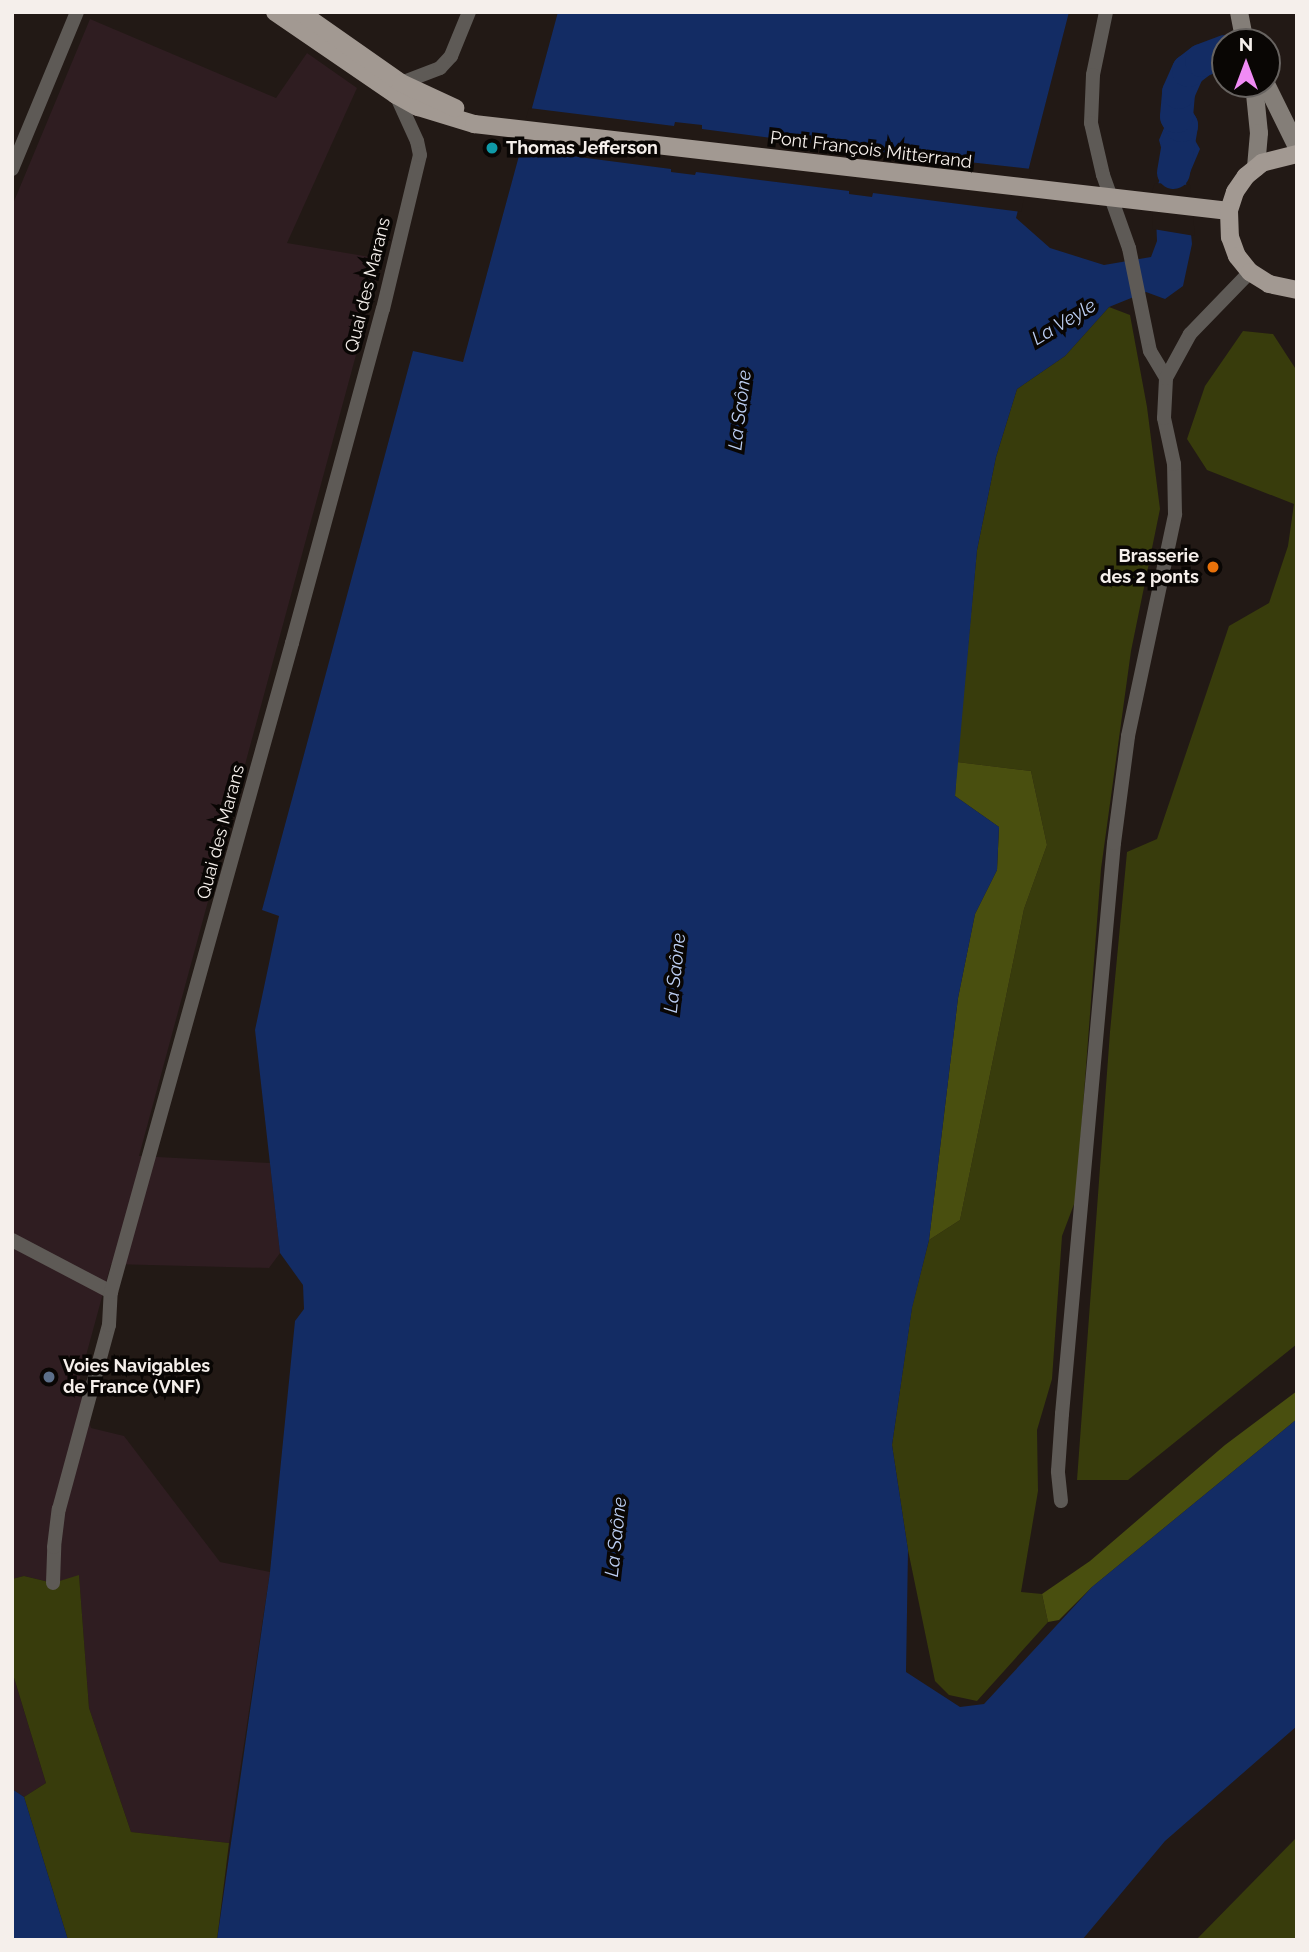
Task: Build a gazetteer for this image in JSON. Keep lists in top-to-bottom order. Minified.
{"streets":{"main road":["Pont François Mitterrand"],"street":["Quai des Marans"]},"crossings":[["Pont François Mitterrand","Quai des Marans"]],"water":["La Veyle","La Saône"],"places":["Thomas Jefferson","Brasserie des 2 ponts","Voies Navigables de France (VNF)"],"north":"top"}
